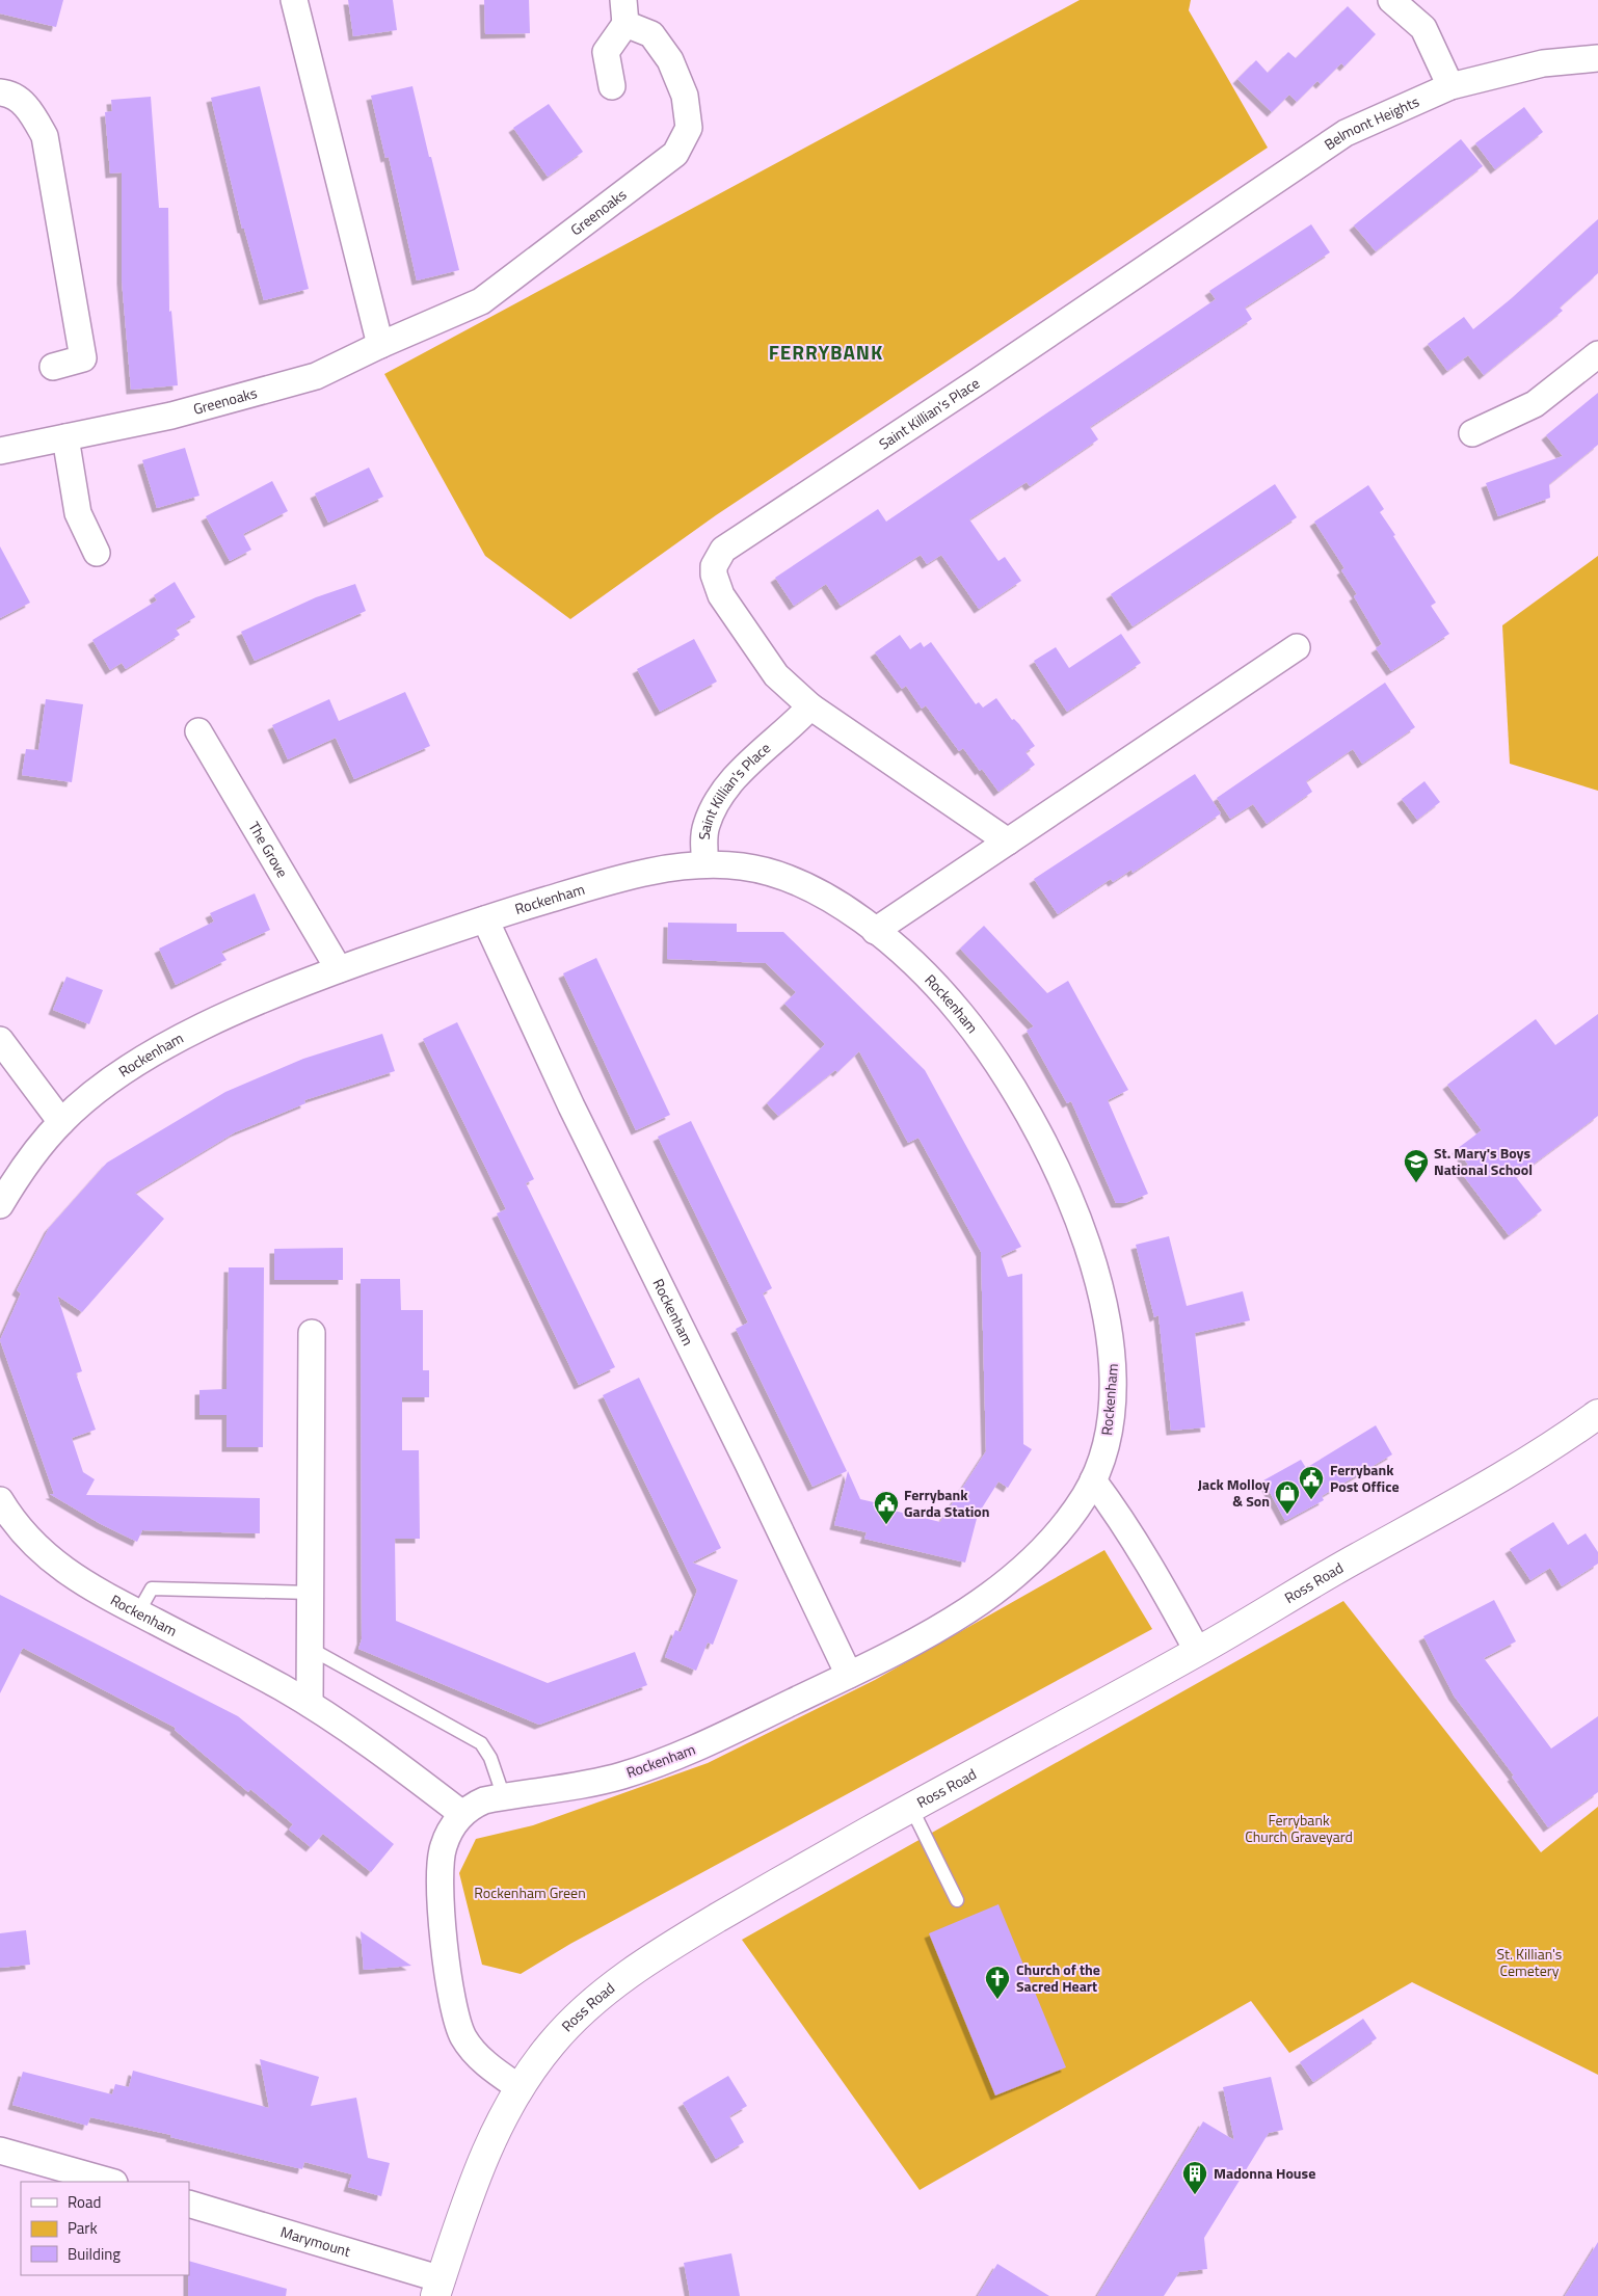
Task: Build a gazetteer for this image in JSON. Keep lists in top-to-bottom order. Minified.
{"streets":{"main road":["Ross Road"],"street":["Belmont Heights","Greenoaks","Saint Killian's Place","The Grove","Rockenham","Marymount"]},"crossings":[["Belmont Heights","Saint Killian's Place"],["Saint Killian's Place","Rockenham"],["The Grove","Rockenham"],["Rockenham","Ross Road"],["Ross Road","Marymount"]],"districts":["FERRYBANK"],"parks":["Ferrybank Church Graveyard","Rockenham Green","St. Killian's Cemetery"],"places":{"school or university":["St. Mary's Boys National School"],"public building":["Ferrybank Post Office","Ferrybank Garda Station"],"shop":["Jack Molloy & Son"],"church":["Church of the Sacred Heart"],"building":["Madonna House"]},"legend":["Road","Park","Building"]}
